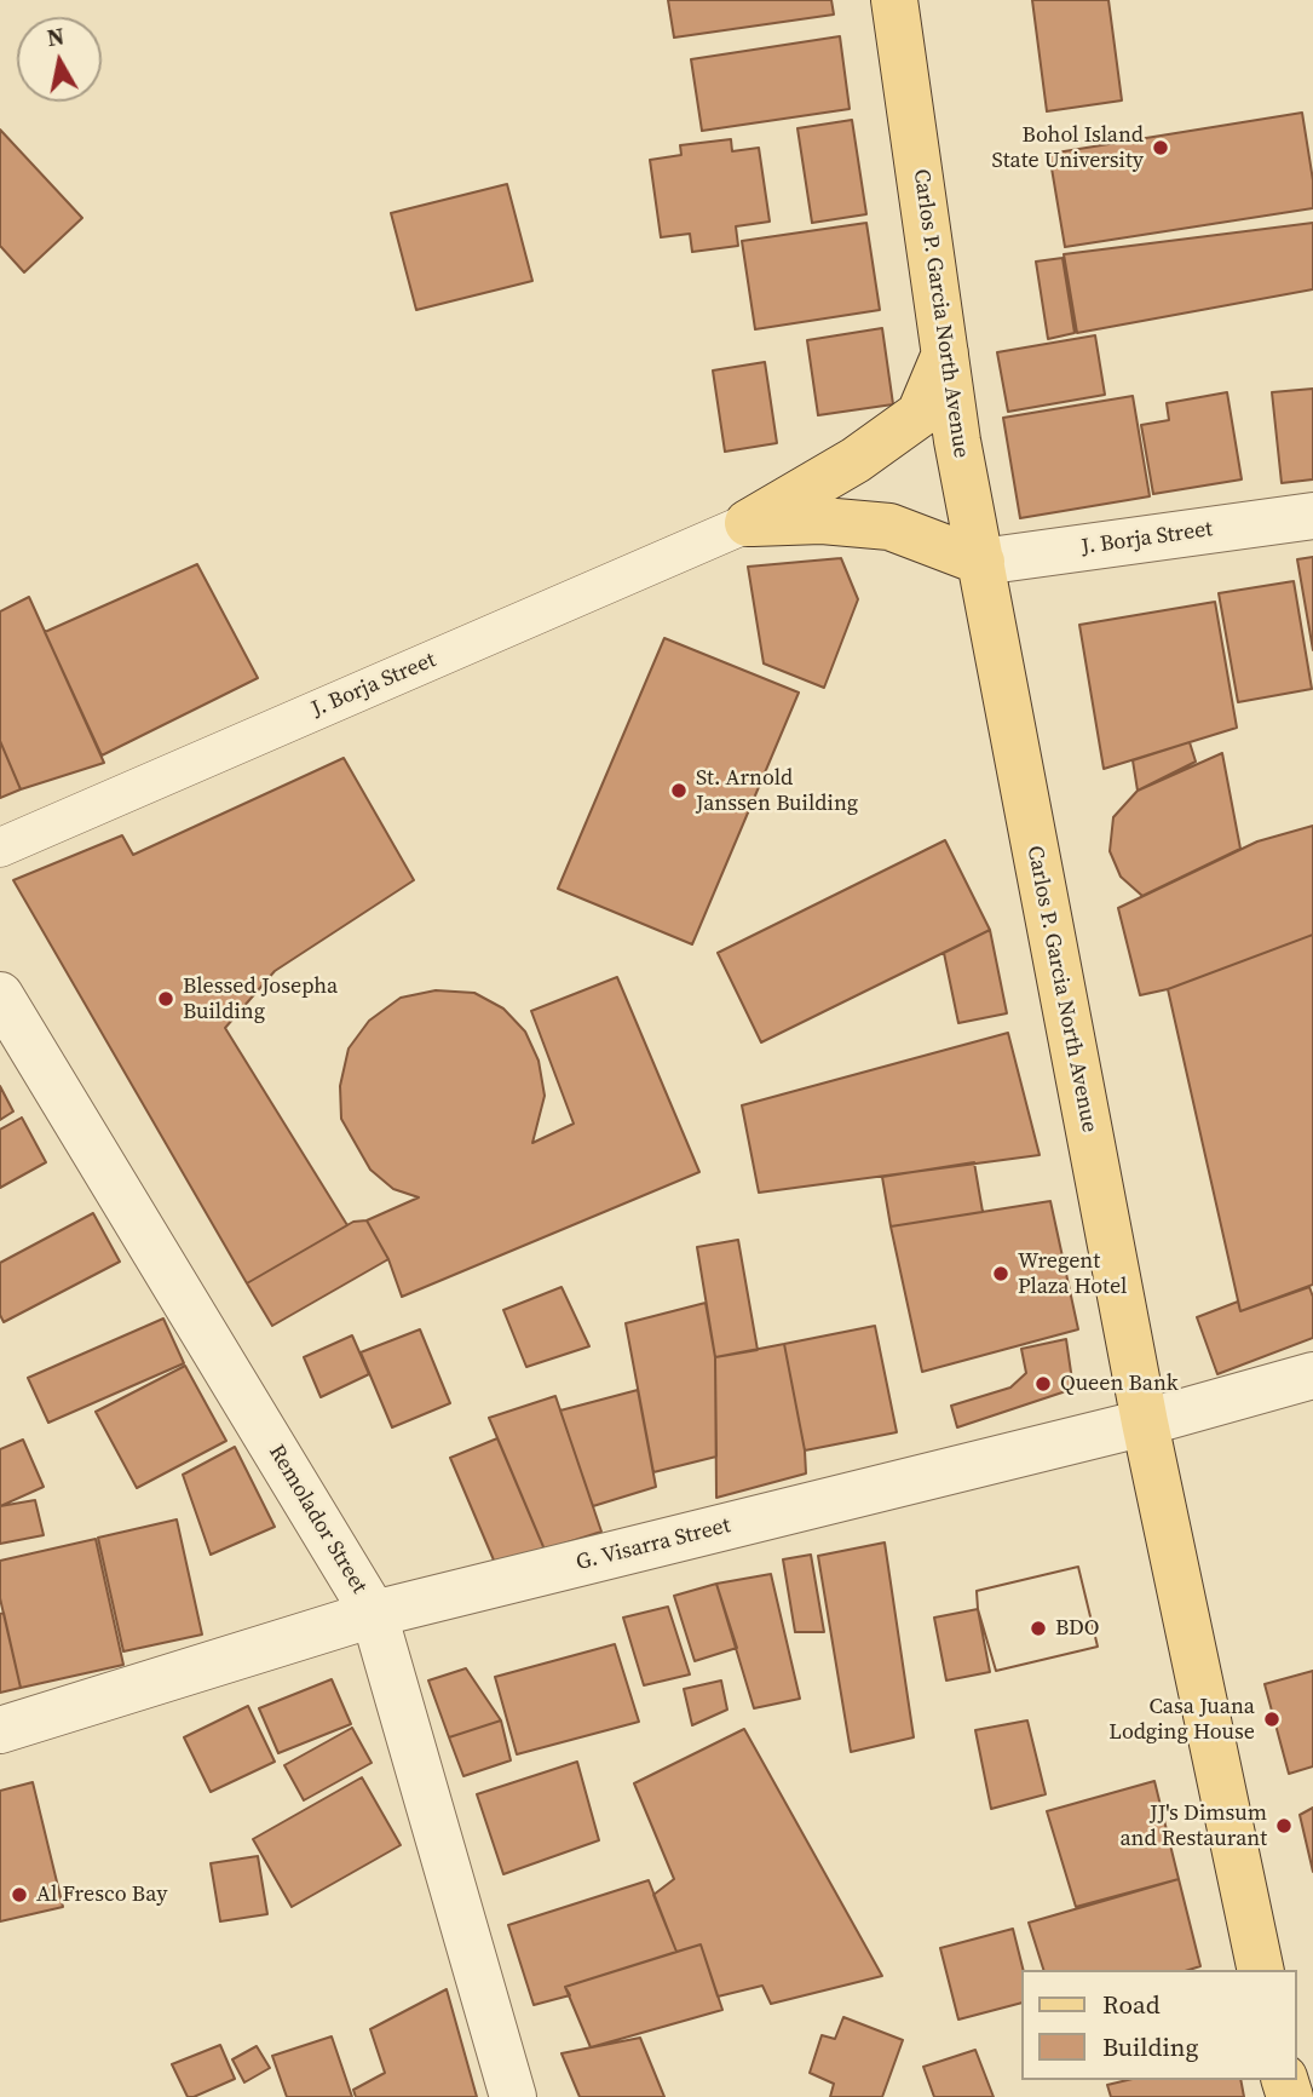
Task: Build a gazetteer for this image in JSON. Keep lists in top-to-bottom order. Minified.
{"streets":{"main road":["Carlos P. Garcia North Avenue"],"street":["J. Borja Street","Remolador Street","G. Visarra Street"]},"crossings":[["Carlos P. Garcia North Avenue","J. Borja Street"],["Carlos P. Garcia North Avenue","G. Visarra Street"],["Remolador Street","G. Visarra Street"]],"places":["Bohol Island State University","St. Arnold Janssen Building","Blessed Josepha Building","Wregent Plaza Hotel","Queen Bank","BDO","Casa Juana Lodging House","JJ's Dimsum and Restaurant","Al Fresco Bay"],"legend":["Road","Building"],"north":"top"}
